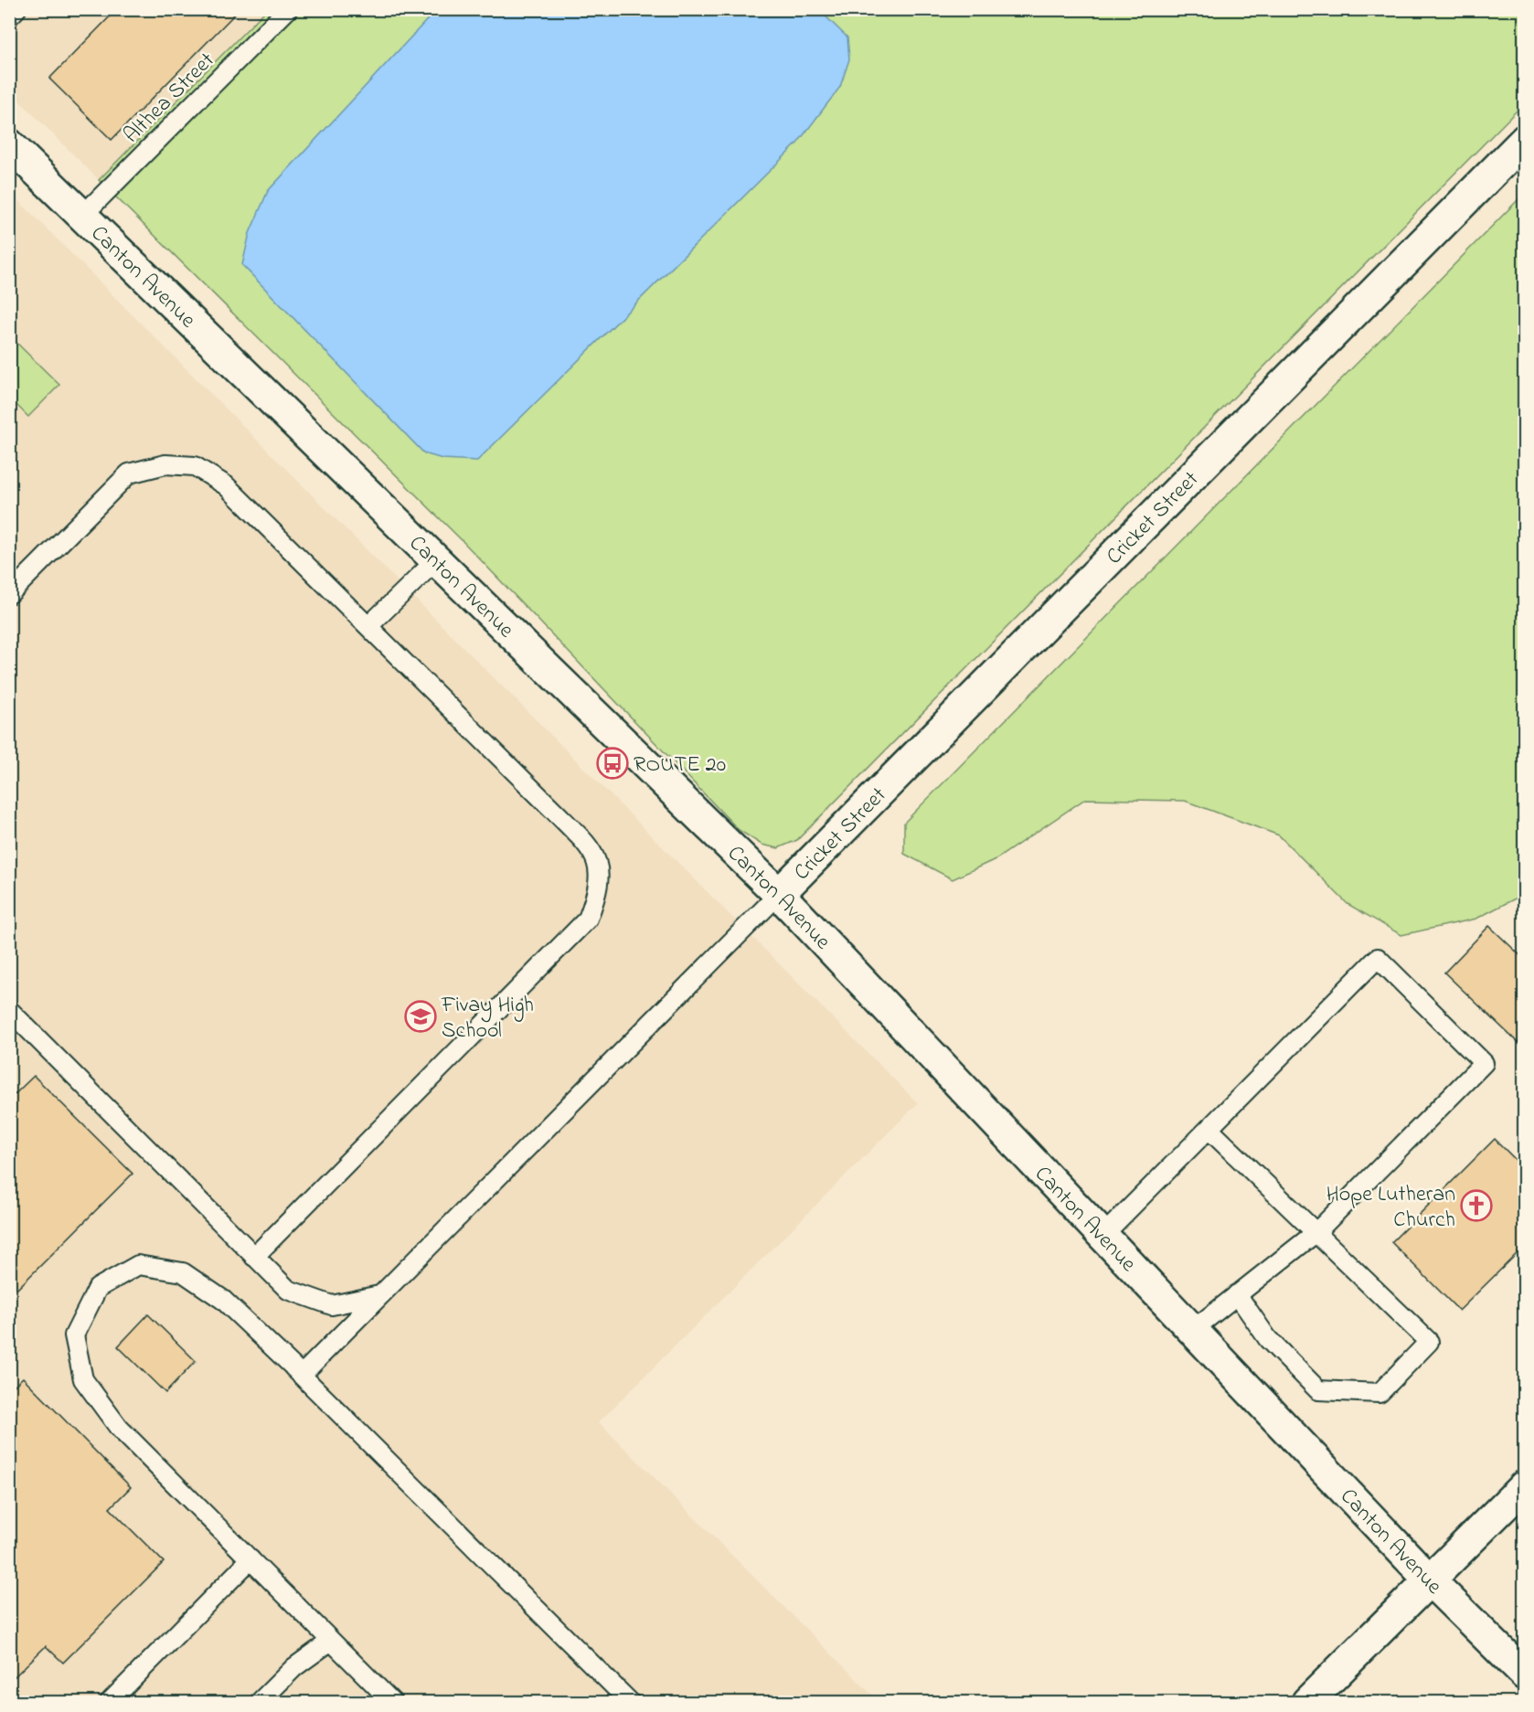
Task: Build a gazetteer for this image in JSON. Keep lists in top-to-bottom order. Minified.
{"streets":{"street":["Canton Avenue","Cricket Street"],"lane":["Althea Street"]},"crossings":[["Althea Street","Canton Avenue"],["Canton Avenue","Cricket Street"]],"places":{"bus stop":["ROUTE 20"],"school or university":["Fivay High School"],"church":["Hope Lutheran Church"]}}
